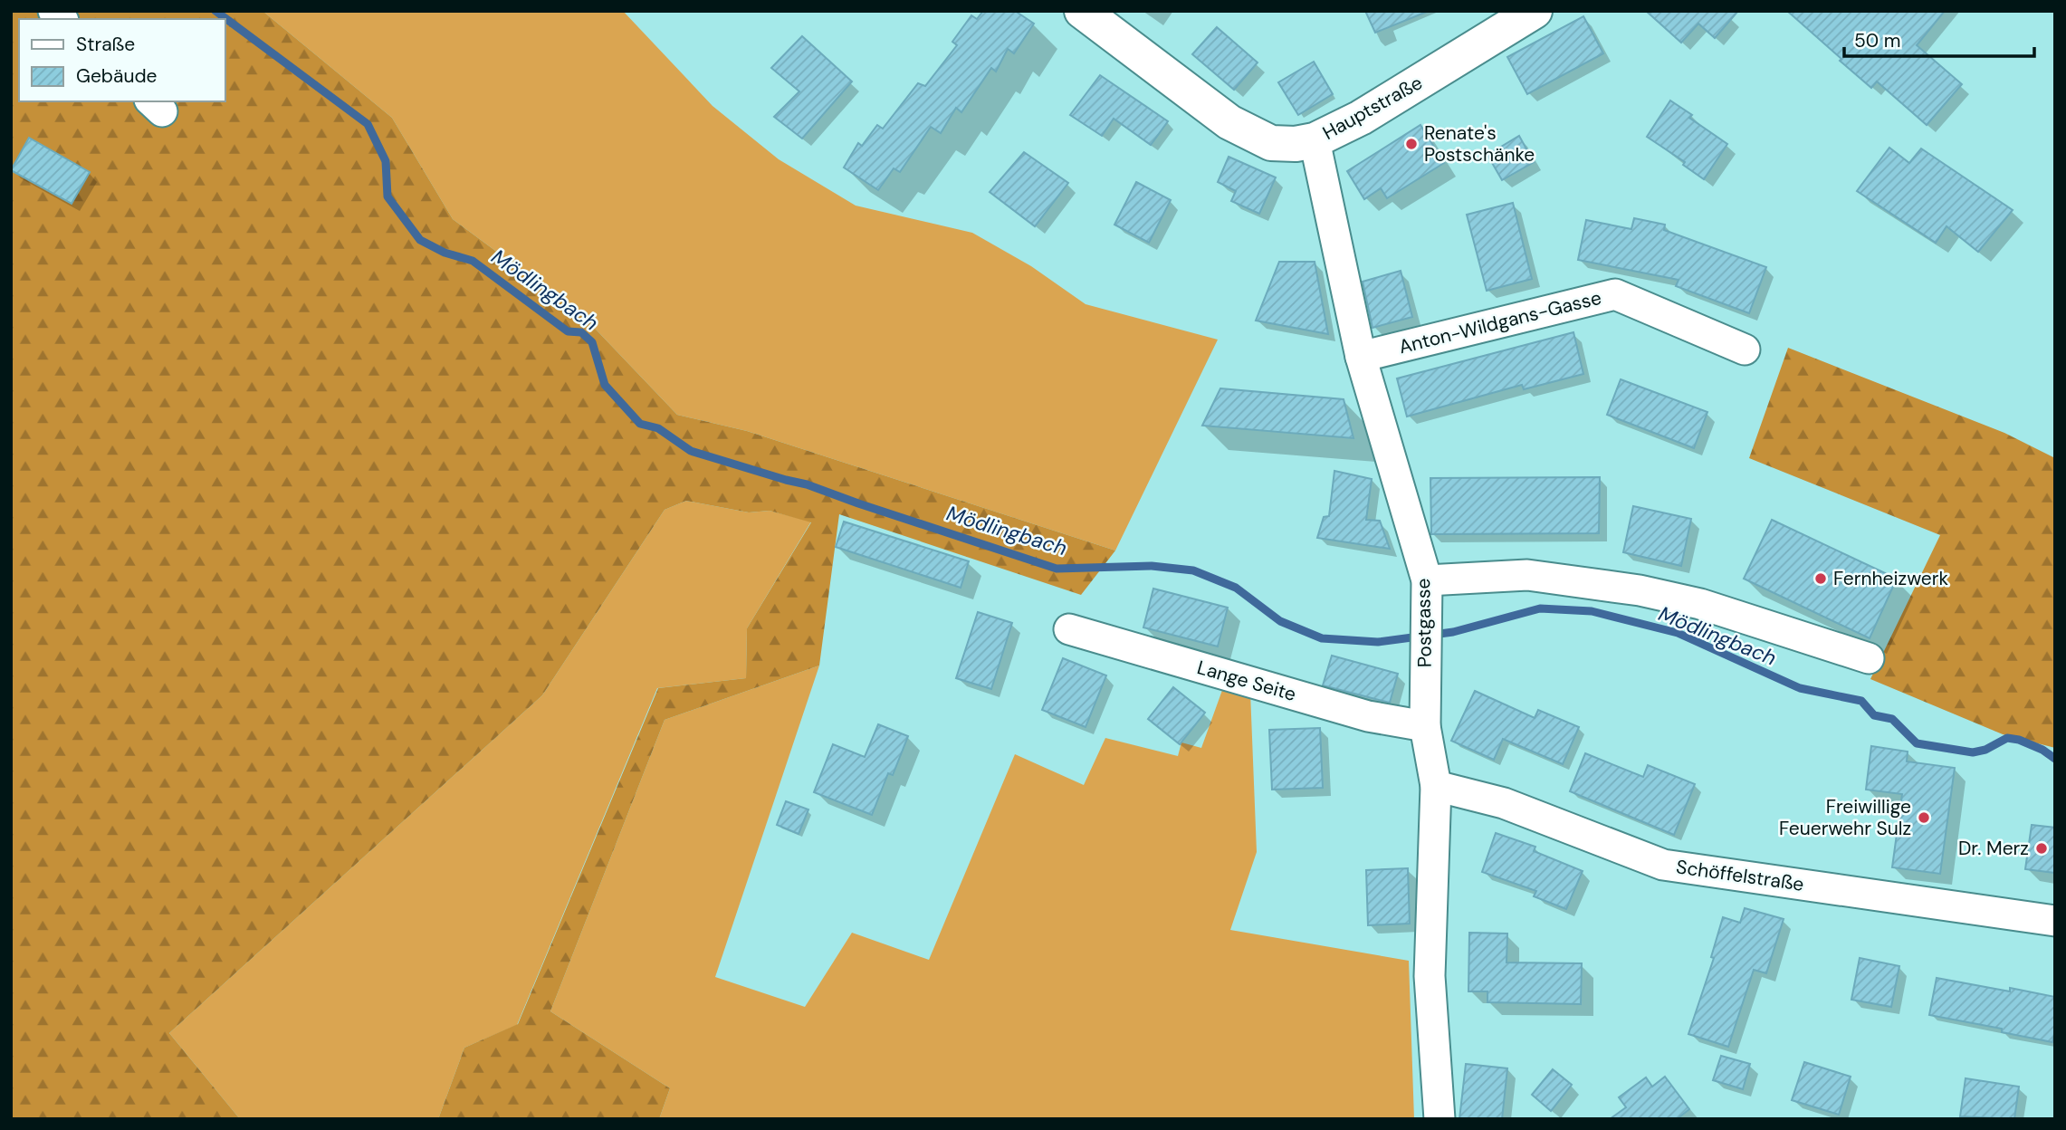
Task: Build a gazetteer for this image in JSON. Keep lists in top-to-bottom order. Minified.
{"streets":{"main road":["Hauptstraße"],"street":["Anton-Wildgans-Gasse","Postgasse","Lange Seite","Schöffelstraße"]},"crossings":[["Hauptstraße","Postgasse"],["Anton-Wildgans-Gasse","Postgasse"],["Postgasse","Lange Seite"],["Postgasse","Schöffelstraße"]],"water":["Mödlingbach"],"places":["Renate's Postschänke","Fernheizwerk","Freiwillige Feuerwehr Sulz","Dr. Merz"],"legend":["Straße","Gebäude"],"scale_bar":"50 m"}
